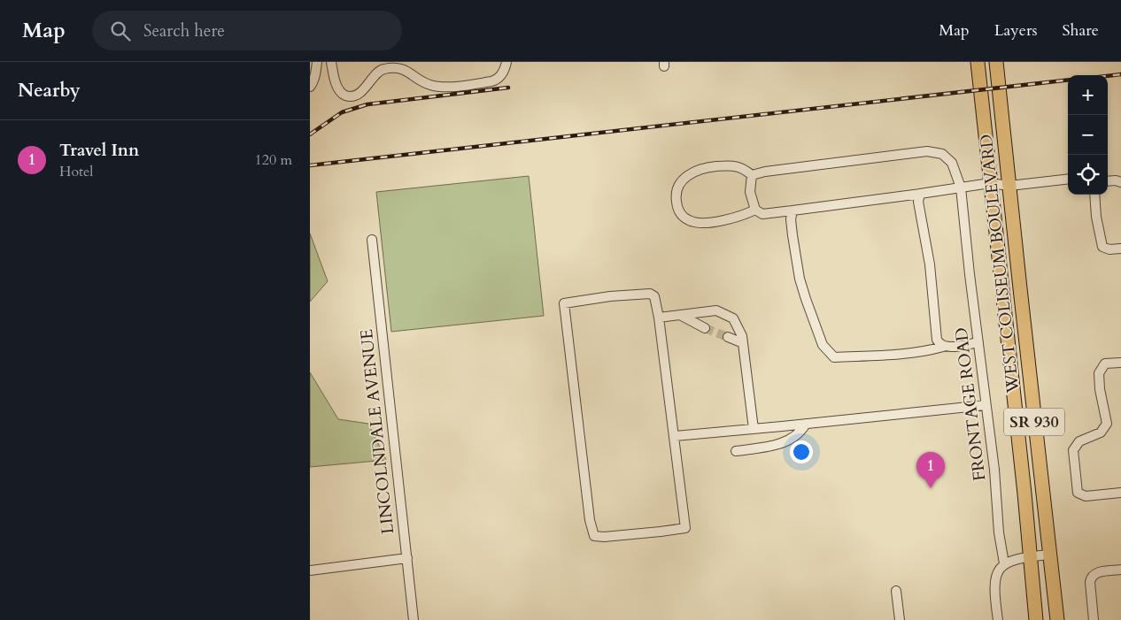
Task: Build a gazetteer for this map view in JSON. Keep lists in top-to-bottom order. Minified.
{"streets":{"highway":["WEST COLISEUM BOULEVARD","SR 930"],"street":["FRONTAGE ROAD","LINCOLNDALE AVENUE"]},"page":{"header":"Map","search":"Search here","nav":["Map","Layers","Share"],"heading":"Nearby","map_buttons":["+","−"],"list":[{"mark":"1","name":"Travel Inn","note":"Hotel","value":"120 m"}],"pins":"1"}}
